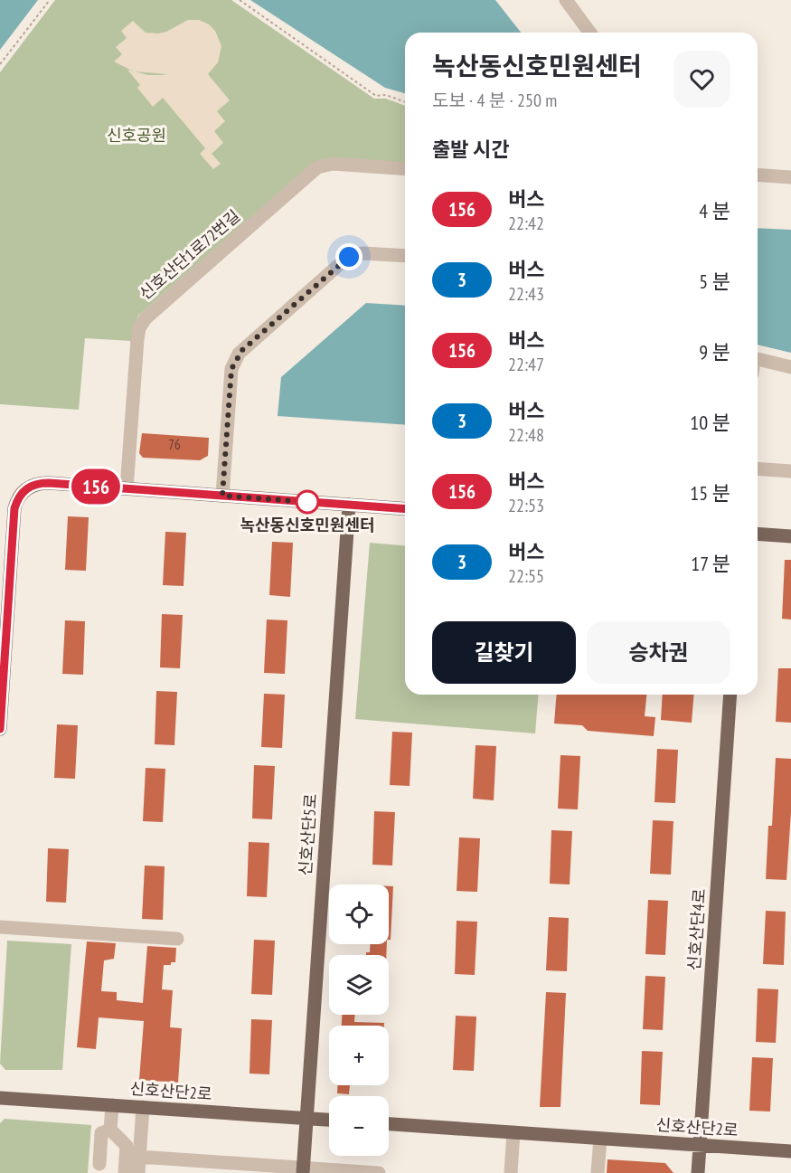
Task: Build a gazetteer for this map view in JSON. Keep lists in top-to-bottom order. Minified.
{"streets":{"main road":["신호산단5로","신호산단4로","신호산단2로"],"street":["신호산단1로72번길"]},"crossings":[["신호산단5로","신호산단2로"],["신호산단4로","신호산단2로"]],"parks":["신호공원"],"places":["녹산동신호민원센터"],"lines":["bus line 156"],"house_numbers":["76"],"page":{"on_map":"156","heading":[["녹산동신호민원센터","도보 · 4 분 · 250 m"],"출발 시간"],"list":[{"mark":"156","name":"버스","note":"22:42","value":"4 분"},{"mark":"3","name":"버스","note":"22:43","value":"5 분"},{"mark":"156","name":"버스","note":"22:47","value":"9 분"},{"mark":"3","name":"버스","note":"22:48","value":"10 분"},{"mark":"156","name":"버스","note":"22:53","value":"15 분"},{"mark":"3","name":"버스","note":"22:55","value":"17 분"}],"buttons":["길찾기","승차권"],"map_buttons":["+","−"]}}
